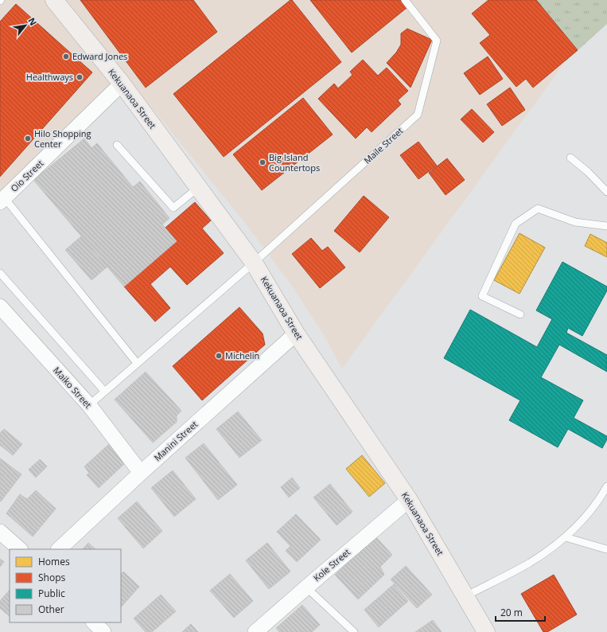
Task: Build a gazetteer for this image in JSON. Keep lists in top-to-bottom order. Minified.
{"streets":{"street":["Kekuanaoa Street","Oio Street","Maiko Street","Manini Street","Kole Street"],"lane":["Maile Street"]},"crossings":[["Kekuanaoa Street","Maile Street"],["Kekuanaoa Street","Oio Street"],["Kekuanaoa Street","Manini Street"],["Kekuanaoa Street","Kole Street"],["Maiko Street","Manini Street"]],"places":["Edward Jones","Healthways","Hilo Shopping Center","Big Island Countertops","Michelin"],"legend":["Homes","Shops","Public","Other"],"scale_bar":"20 m","north":"top right"}
